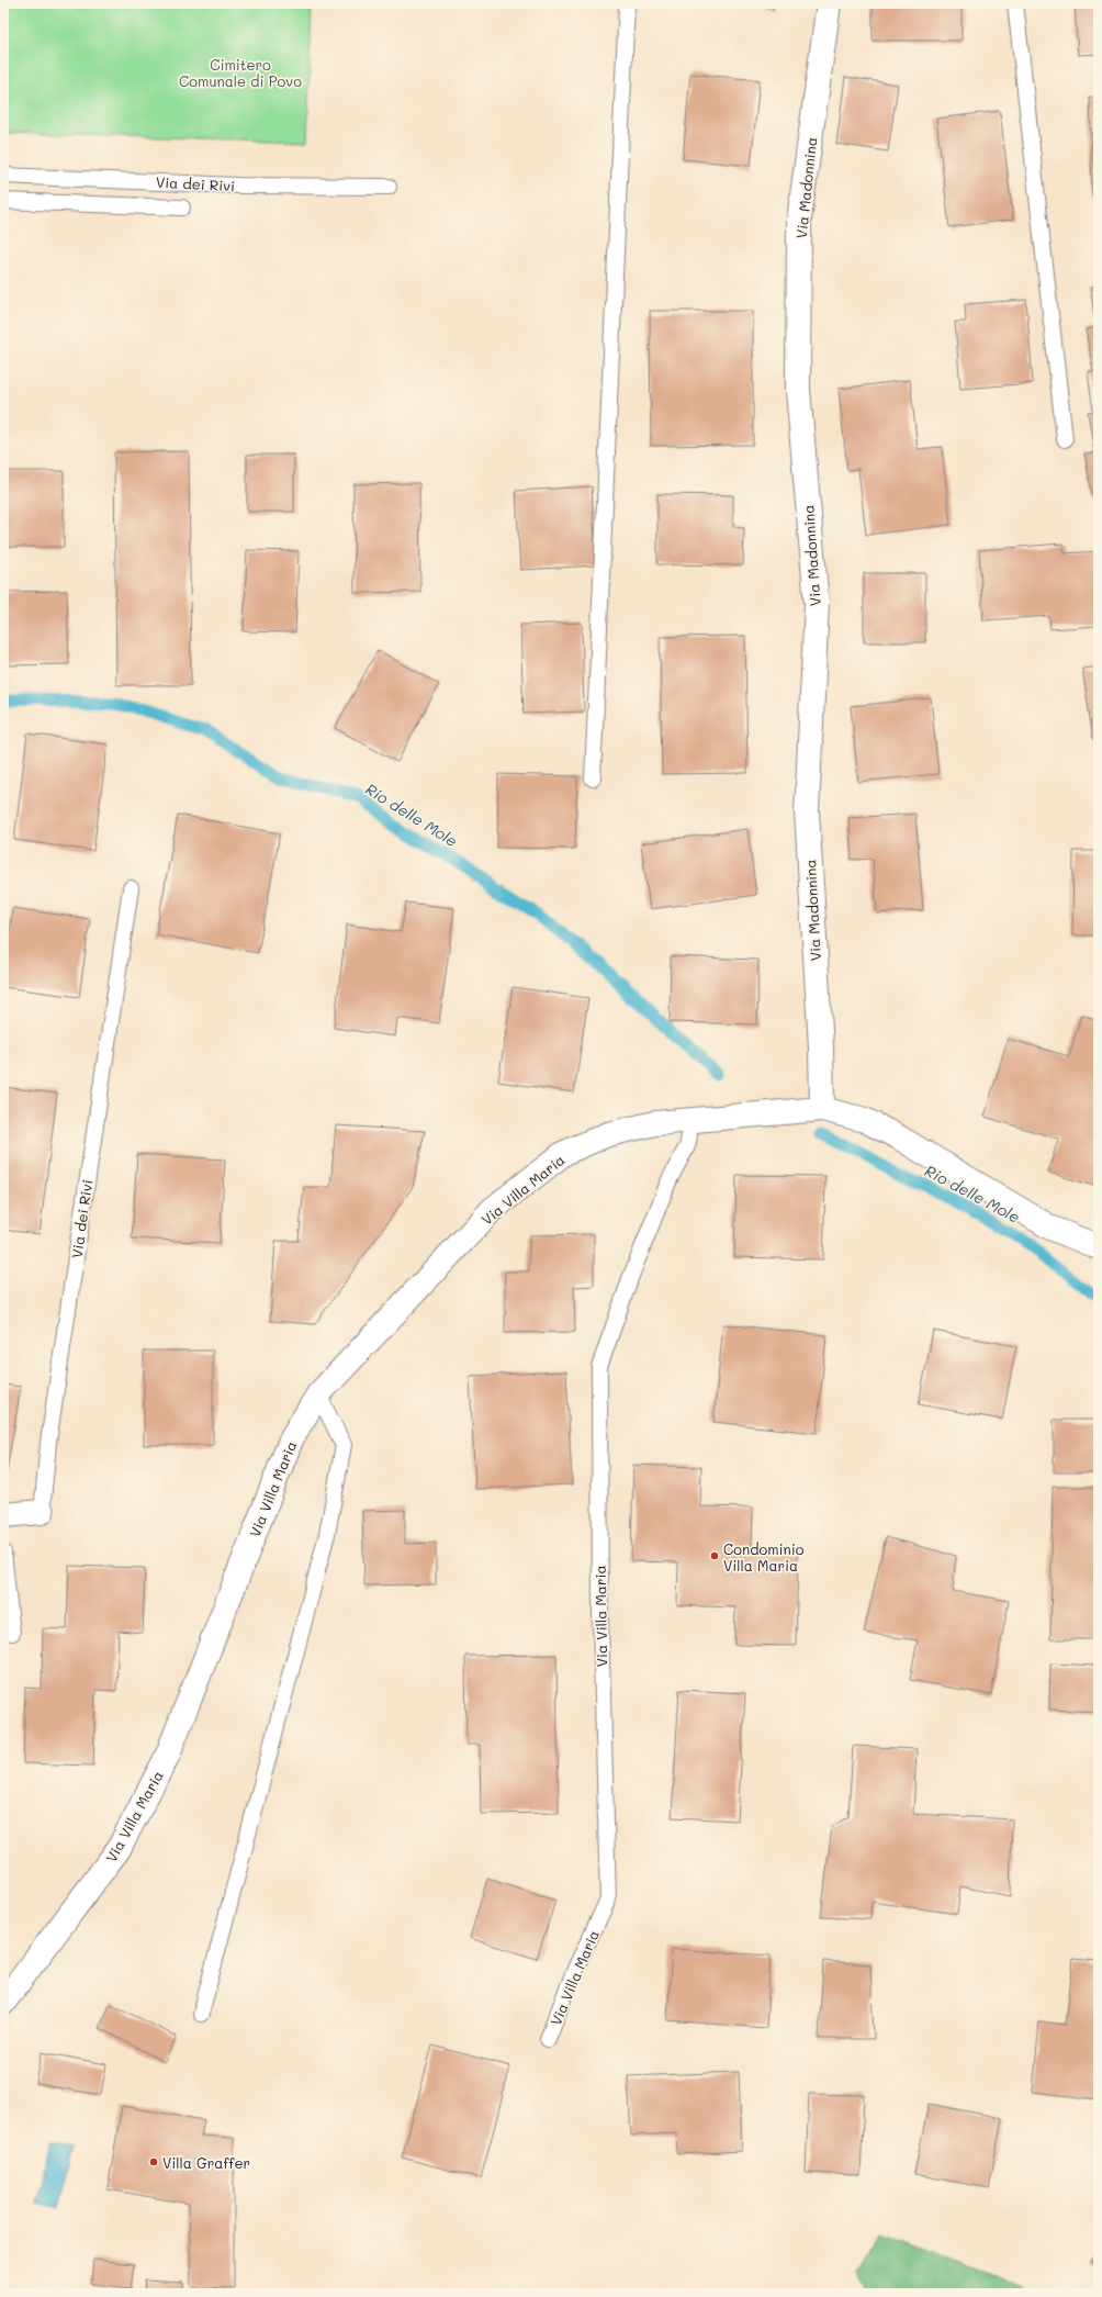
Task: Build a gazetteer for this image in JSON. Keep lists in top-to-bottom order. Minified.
{"streets":{"street":["Via dei Rivi","Via Madonnina","Via Villa Maria"]},"crossings":[["Via Madonnina","Via Villa Maria"]],"water":["Rio delle Mole"],"parks":["Cimitero Comunale di Povo"],"places":["Condominio Villa Maria","Villa Graffer"]}
